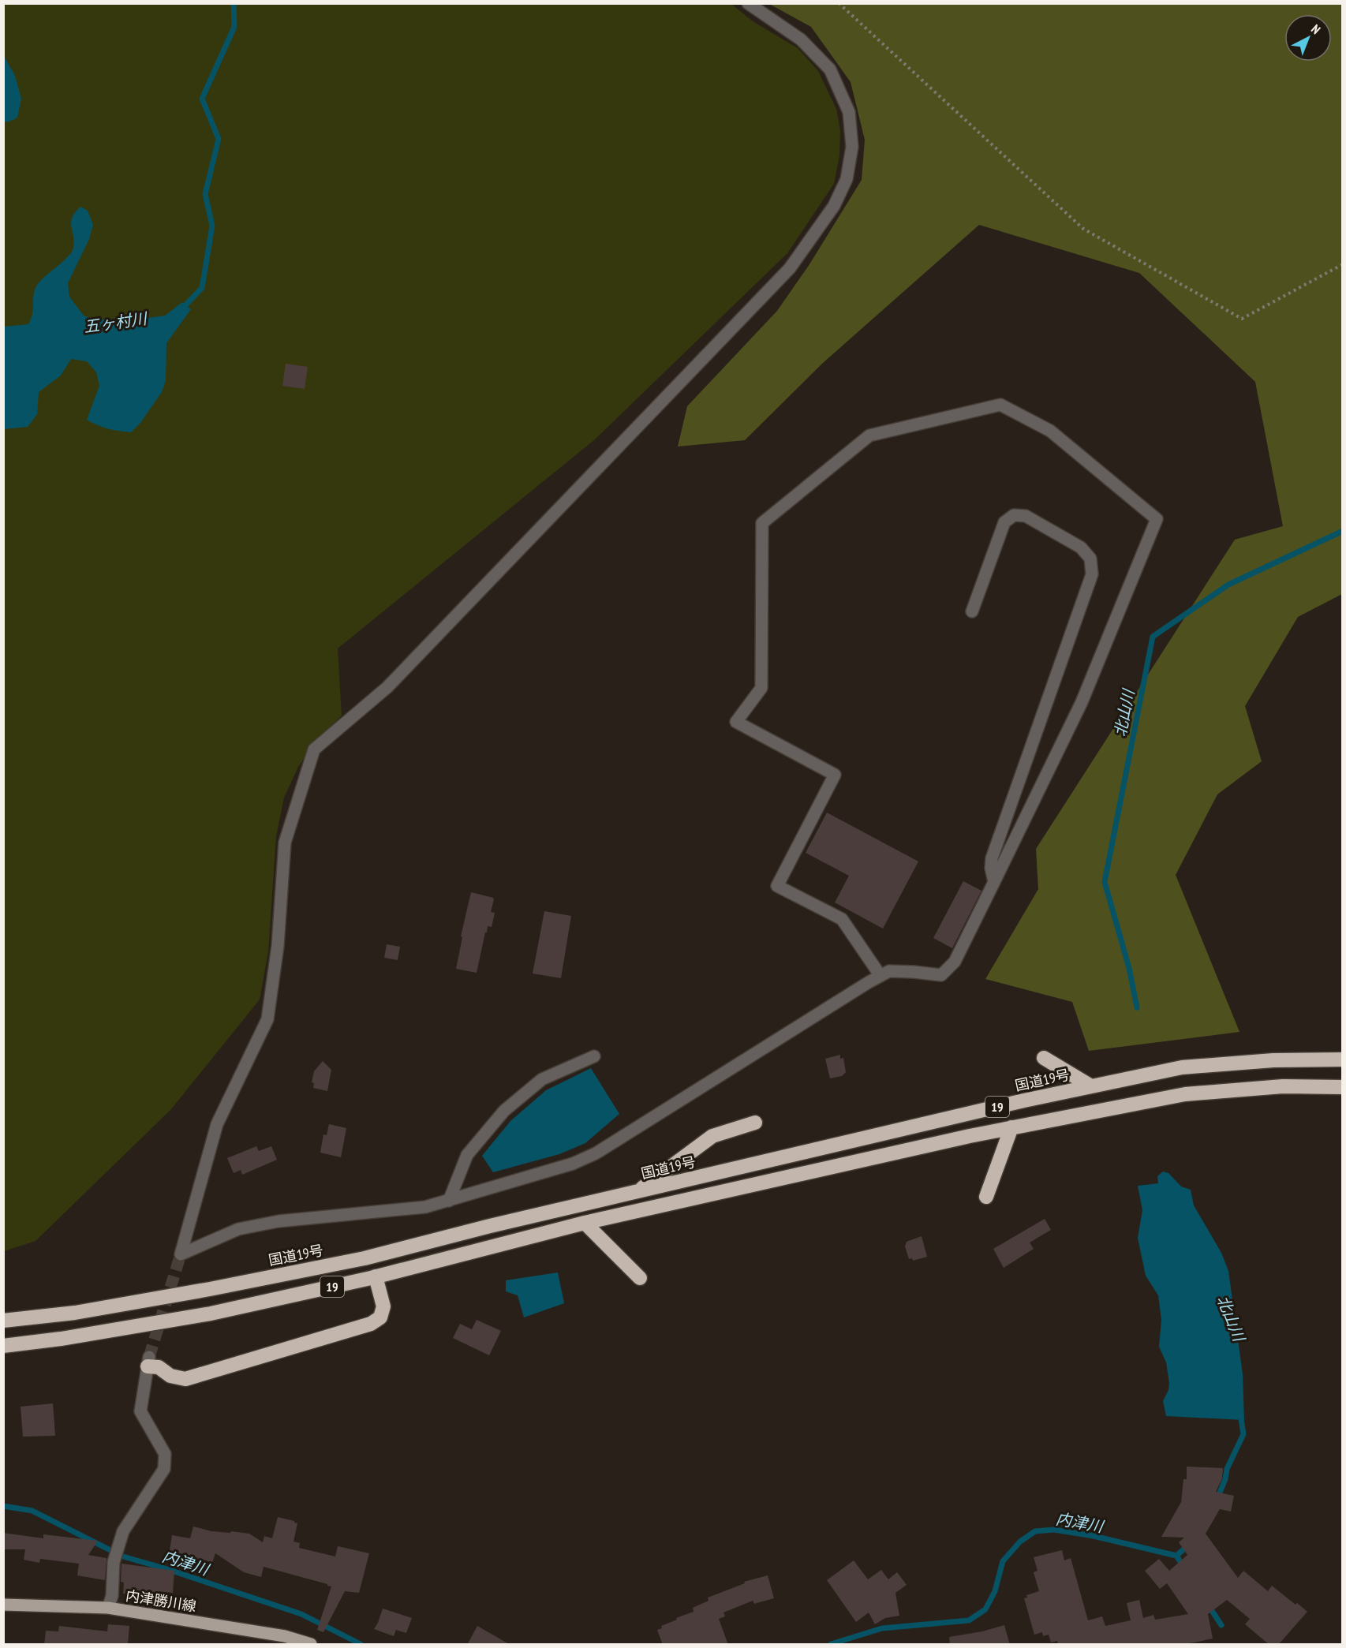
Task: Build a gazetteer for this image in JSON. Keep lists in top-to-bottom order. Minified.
{"streets":{"highway":["国道19号","19"],"main road":["内津勝川線"]},"water":["五ヶ村川","北山川","内津川"],"north":"top right"}
